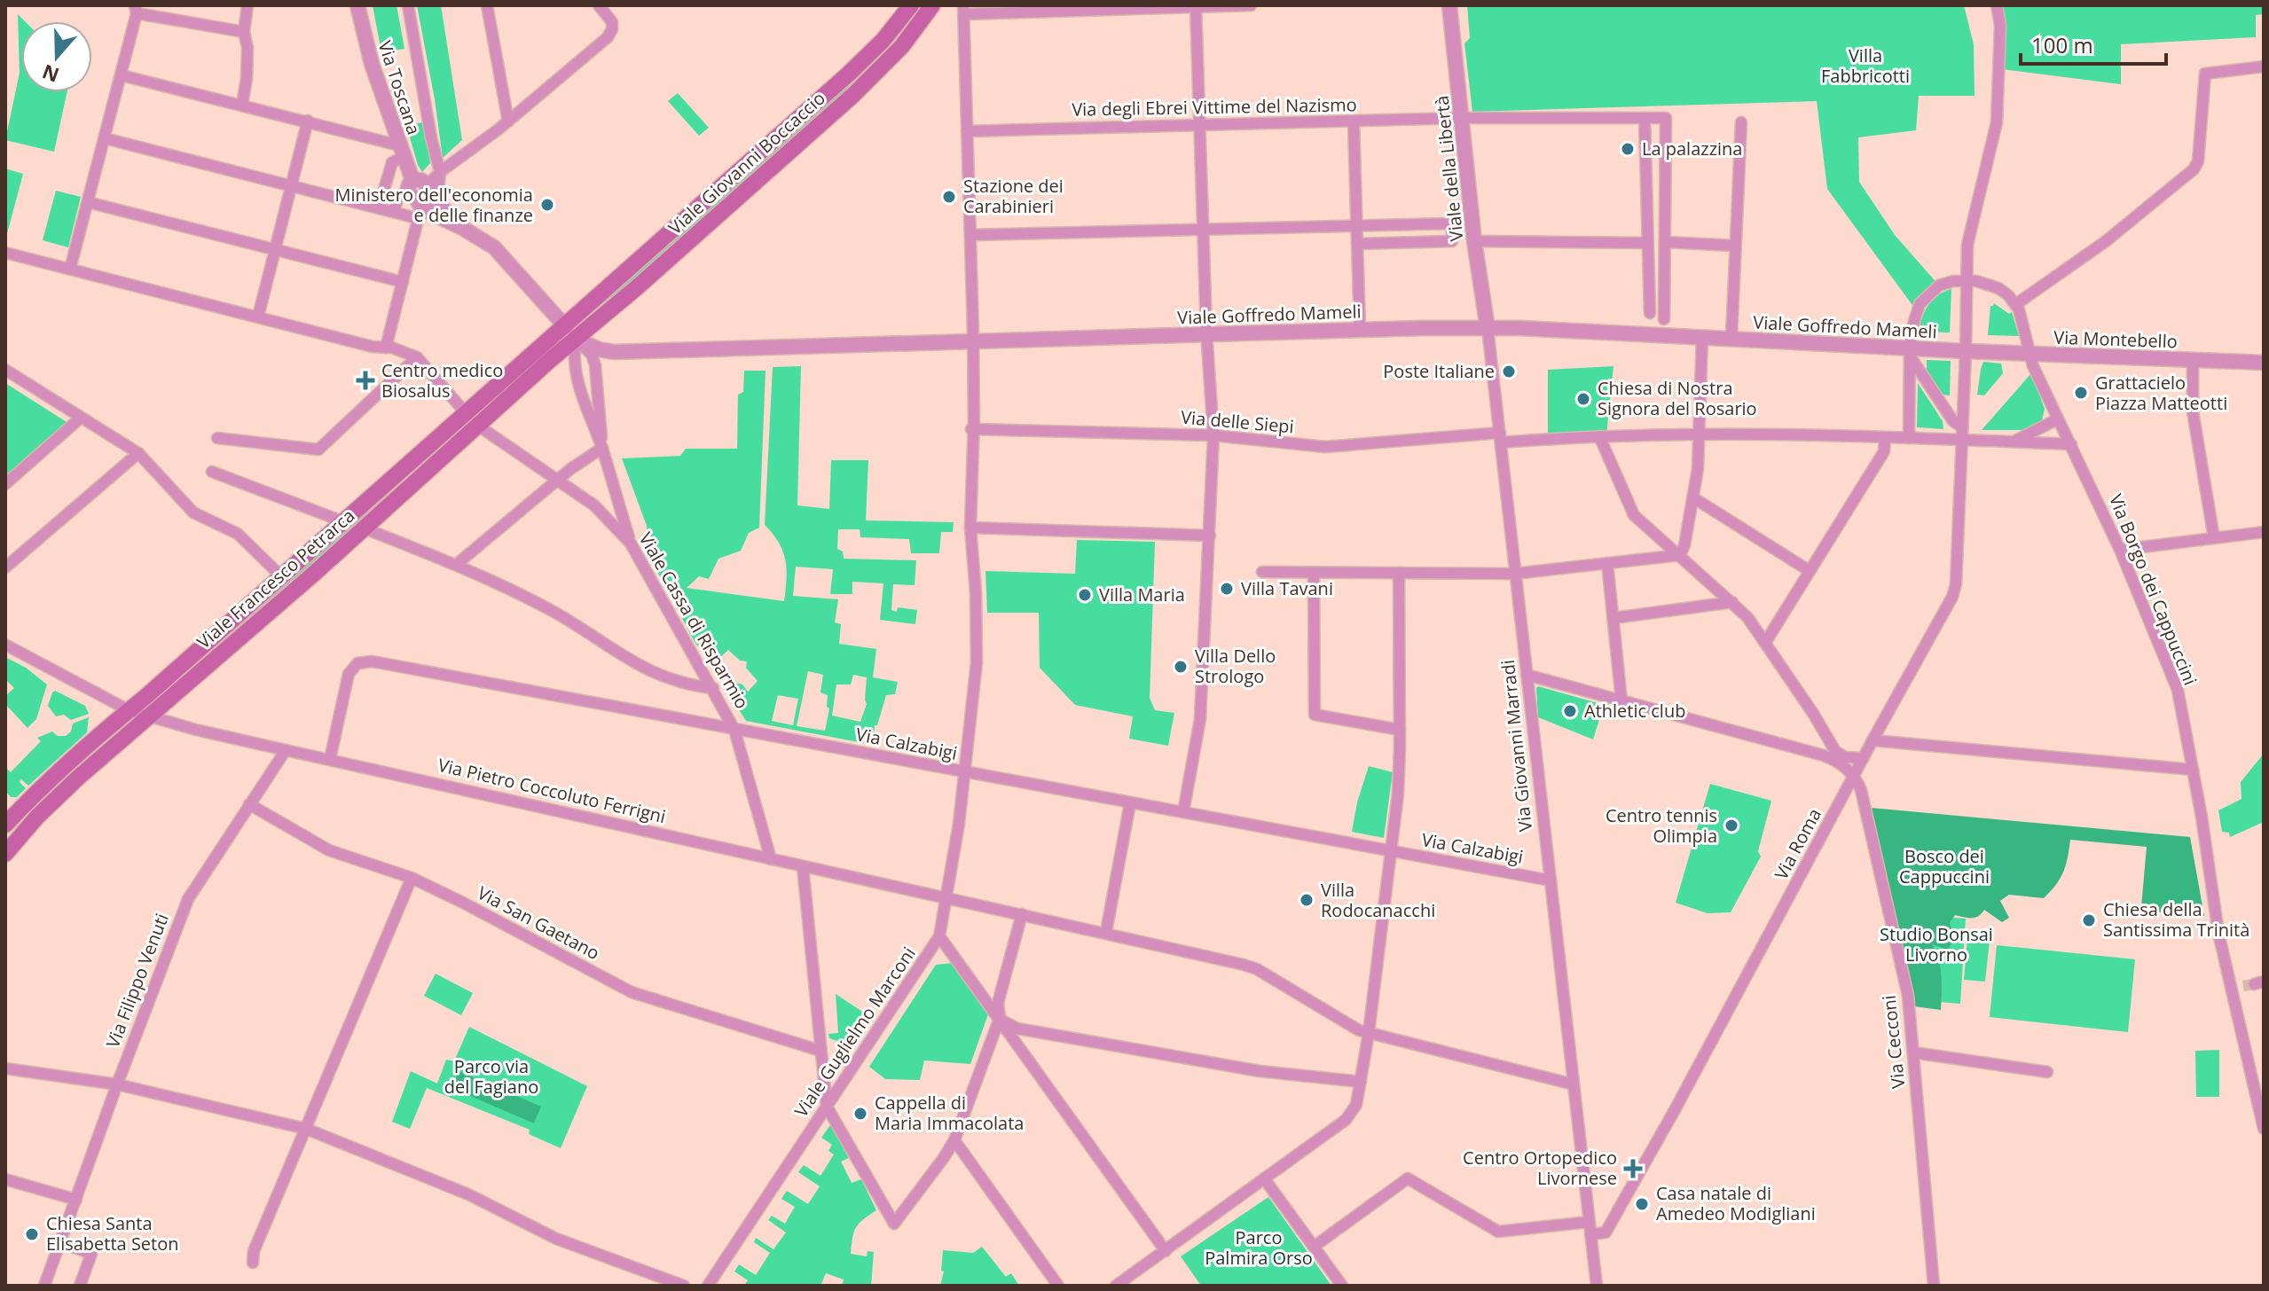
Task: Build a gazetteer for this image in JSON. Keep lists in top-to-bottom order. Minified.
{"streets":{"main road":["Viale Giovanni Boccaccio","Viale Francesco Petrarca"],"street":["Via Toscana","Via degli Ebrei Vittime del Nazismo","Viale della Libertà","Viale Goffredo Mameli","Via Montebello","Via delle Siepi","Via Borgo dei Cappuccini","Viale Cassa di Risparmio","Via Calzabigi","Via Giovanni Marradi","Via Pietro Coccoluto Ferrigni","Via Roma","Via San Gaetano","Via Filippo Venuti","Viale Guglielmo Marconi","Via Cecconi"]},"crossings":[["Via degli Ebrei Vittime del Nazismo","Viale della Libertà"],["Via degli Ebrei Vittime del Nazismo","Viale Guglielmo Marconi"],["Viale Giovanni Boccaccio","Viale Goffredo Mameli"],["Viale Giovanni Boccaccio","Viale Francesco Petrarca"],["Viale della Libertà","Viale Goffredo Mameli"],["Viale della Libertà","Via Giovanni Marradi"],["Viale Goffredo Mameli","Via Montebello"],["Viale Goffredo Mameli","Viale Francesco Petrarca"],["Viale Goffredo Mameli","Via Giovanni Marradi"],["Viale Goffredo Mameli","Via Roma"],["Viale Goffredo Mameli","Viale Guglielmo Marconi"],["Via Montebello","Via Borgo dei Cappuccini"],["Via Montebello","Via Roma"],["Via delle Siepi","Via Borgo dei Cappuccini"],["Via delle Siepi","Via Giovanni Marradi"],["Via delle Siepi","Via Roma"],["Via delle Siepi","Viale Guglielmo Marconi"],["Viale Francesco Petrarca","Viale Cassa di Risparmio"],["Viale Francesco Petrarca","Via Pietro Coccoluto Ferrigni"],["Viale Cassa di Risparmio","Via Calzabigi"],["Viale Cassa di Risparmio","Via Pietro Coccoluto Ferrigni"],["Via Calzabigi","Via Giovanni Marradi"],["Via Calzabigi","Via Pietro Coccoluto Ferrigni"],["Via Calzabigi","Viale Guglielmo Marconi"],["Via Giovanni Marradi","Via Pietro Coccoluto Ferrigni"],["Via Giovanni Marradi","Via Roma"],["Via Pietro Coccoluto Ferrigni","Via Filippo Venuti"],["Via Pietro Coccoluto Ferrigni","Viale Guglielmo Marconi"],["Via Roma","Via Cecconi"],["Via San Gaetano","Via Filippo Venuti"]],"parks":["Villa Fabbricotti","Bosco dei Cappuccini","Studio Bonsai Livorno","Parco via del Fagiano","Parco Palmira Orso"],"places":{"other":["La palazzina","Stazione dei Carabinieri","Ministero dell'economia e delle finanze","Poste Italiane","Grattacielo Piazza Matteotti","Chiesa di Nostra Signora del Rosario","Villa Tavani","Villa Maria","Villa Dello Strologo","Athletic club","Centro tennis Olimpia","Villa Rodocanacchi","Chiesa della Santissima Trinità","Cappella di Maria Immacolata","Casa natale di Amedeo Modigliani","Chiesa Santa Elisabetta Seton"],"health":["Centro medico Biosalus","Centro Ortopedico Livornese"]},"scale_bar":"100 m","north":"bottom"}
